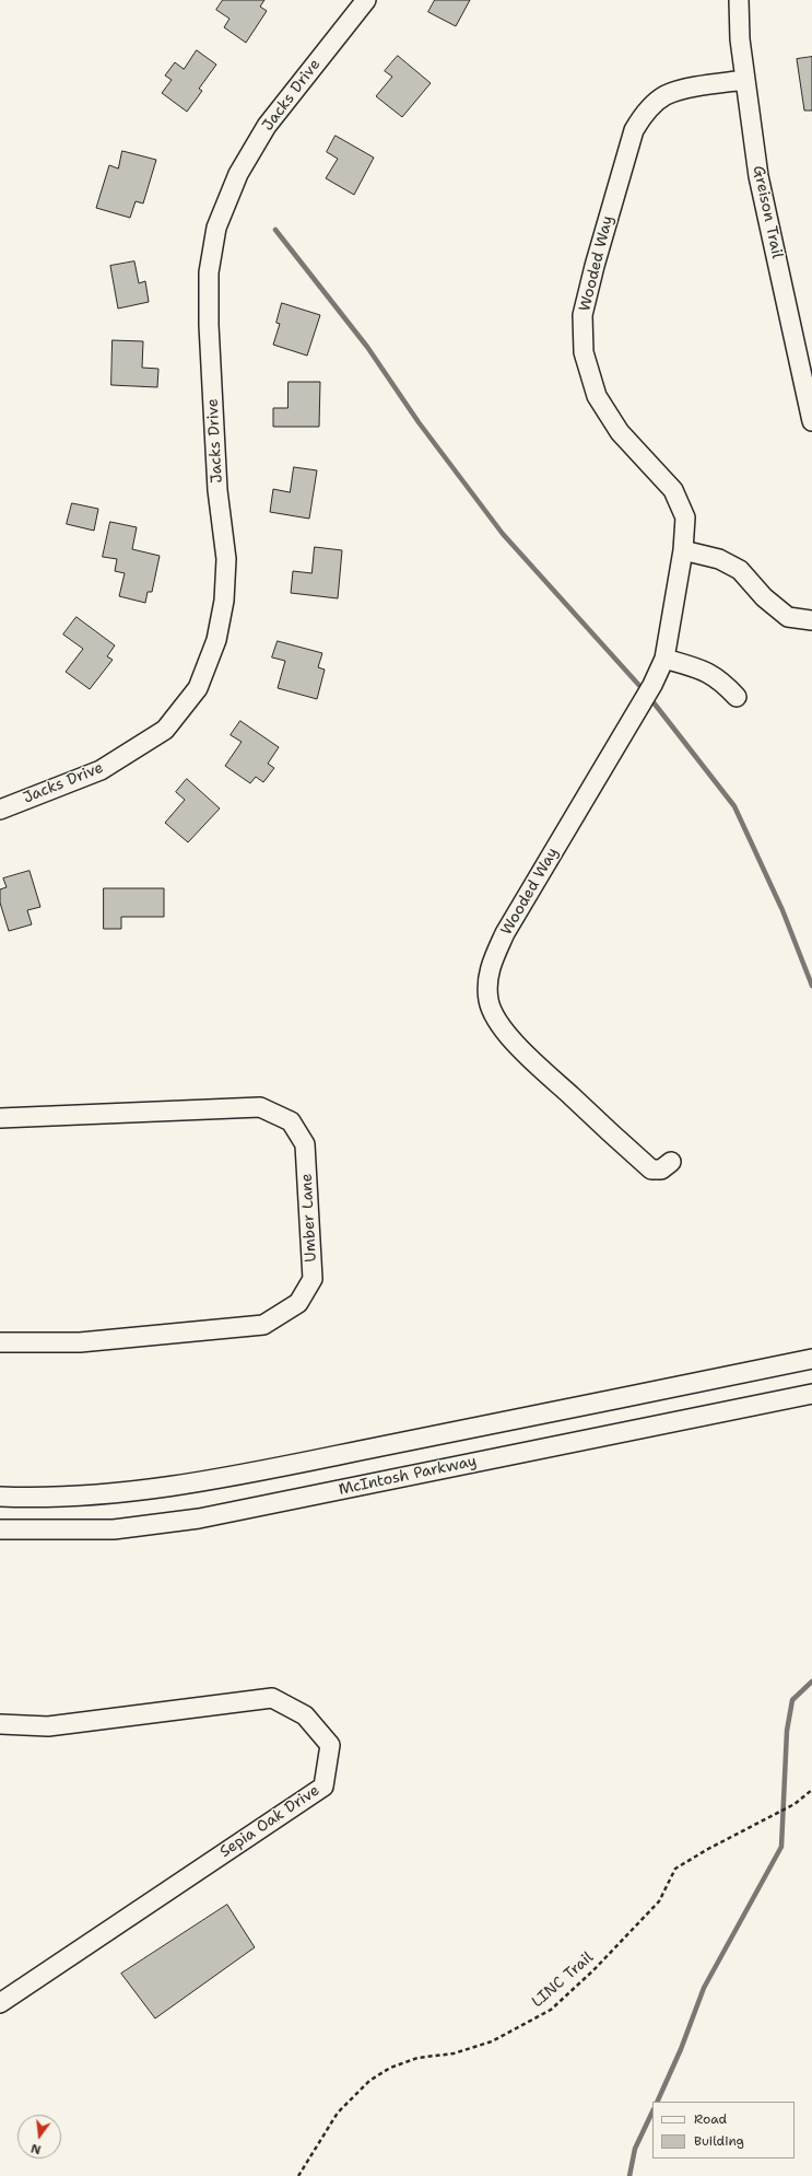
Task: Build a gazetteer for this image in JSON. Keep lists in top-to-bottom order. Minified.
{"streets":{"street":["Jacks Drive","Greison Trail","Wooded Way","Umber Lane","McIntosh Parkway","Sepia Oak Drive"],"path":["LINC Trail"]},"crossings":[["Greison Trail","Wooded Way"]],"legend":["Road","Building"],"north":"bottom"}
